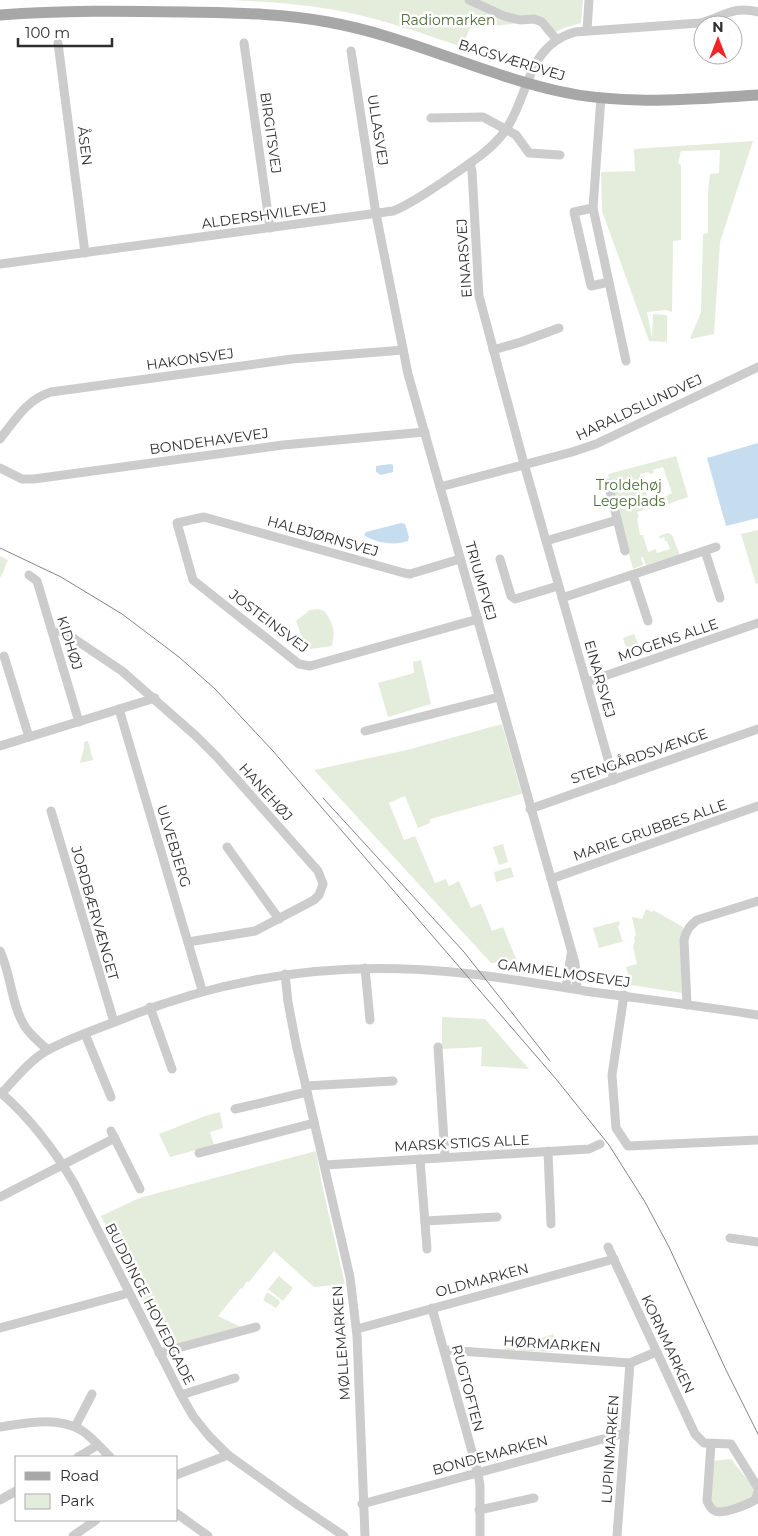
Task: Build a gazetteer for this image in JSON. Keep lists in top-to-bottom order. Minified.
{"streets":{"main road":["BAGSVÆRDVEJ"],"street":["ULLASVEJ","BIRGITSVEJ","ÅSEN","ALDERSHVILEVEJ","EINARSVEJ","HAKONSVEJ","HARALDSLUNDVEJ","BONDEHAVEVEJ","HALBJØRNSVEJ","TRIUMFVEJ","JOSTEINSVEJ","MOGENS ALLE","KIDHØJ","STENGÅRDSVÆNGE","HANEHØJ","MARIE GRUBBES ALLE","ULVEBJERG","JORDBÆRVÆNGET","GAMMELMOSEVEJ","MARSK STIGS ALLE","OLDMARKEN","BUDDINGE HOVEDGADE","MØLLEMARKEN","HØRMARKEN","KORNMARKEN","RUGTOFTEN","LUPINMARKEN","BONDEMARKEN"]},"crossings":[["BAGSVÆRDVEJ","ALDERSHVILEVEJ"],["ULLASVEJ","ALDERSHVILEVEJ"],["ULLASVEJ","TRIUMFVEJ"],["BIRGITSVEJ","ALDERSHVILEVEJ"],["ÅSEN","ALDERSHVILEVEJ"],["ALDERSHVILEVEJ","EINARSVEJ"],["ALDERSHVILEVEJ","TRIUMFVEJ"],["EINARSVEJ","HARALDSLUNDVEJ"],["EINARSVEJ","MOGENS ALLE"],["EINARSVEJ","STENGÅRDSVÆNGE"],["HAKONSVEJ","TRIUMFVEJ"],["HARALDSLUNDVEJ","TRIUMFVEJ"],["BONDEHAVEVEJ","TRIUMFVEJ"],["HALBJØRNSVEJ","TRIUMFVEJ"],["HALBJØRNSVEJ","JOSTEINSVEJ"],["TRIUMFVEJ","JOSTEINSVEJ"],["TRIUMFVEJ","STENGÅRDSVÆNGE"],["TRIUMFVEJ","MARIE GRUBBES ALLE"],["TRIUMFVEJ","GAMMELMOSEVEJ"],["HANEHØJ","ULVEBJERG"],["ULVEBJERG","GAMMELMOSEVEJ"],["JORDBÆRVÆNGET","GAMMELMOSEVEJ"],["GAMMELMOSEVEJ","BUDDINGE HOVEDGADE"],["GAMMELMOSEVEJ","MØLLEMARKEN"],["MARSK STIGS ALLE","MØLLEMARKEN"],["OLDMARKEN","MØLLEMARKEN"],["OLDMARKEN","KORNMARKEN"],["OLDMARKEN","RUGTOFTEN"],["MØLLEMARKEN","BONDEMARKEN"],["HØRMARKEN","KORNMARKEN"],["HØRMARKEN","RUGTOFTEN"],["HØRMARKEN","LUPINMARKEN"],["RUGTOFTEN","BONDEMARKEN"],["LUPINMARKEN","BONDEMARKEN"]],"parks":["Radiomarken","Troldehøj Legeplads"],"legend":["Road","Park"],"scale_bar":"100 m","north":"top"}
